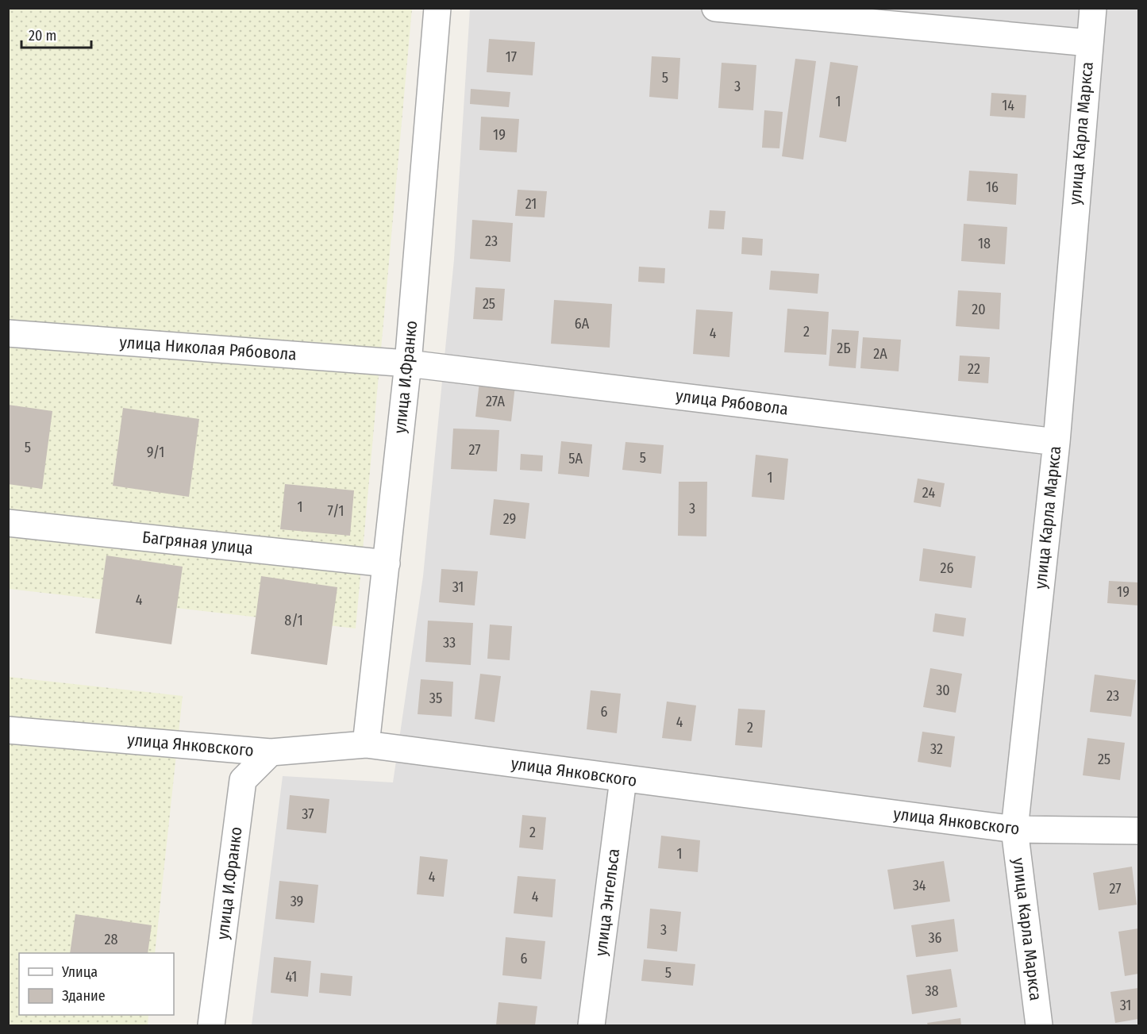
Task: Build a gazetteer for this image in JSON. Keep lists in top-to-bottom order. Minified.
{"streets":{"street":["улица Карла Маркса","улица Николая Рябовола","улица И.Франко","улица Рябовола","Багряная улица","улица Янковского","улица Энгельса"]},"crossings":[["улица Карла Маркса","улица Рябовола"],["улица Карла Маркса","улица Янковского"],["улица Николая Рябовола","улица И.Франко"],["улица Николая Рябовола","улица Рябовола"],["улица И.Франко","улица Рябовола"],["улица И.Франко","Багряная улица"],["улица И.Франко","улица Янковского"],["улица Янковского","улица Энгельса"]],"house_numbers":["17","5","3","1","14","19","16","21","23","18","25","20","6А","2","4","2Б","2А","22","27А","5","27","9/1","5","5А","1","24","1","3","7/1","29","26","31","19","4","8/1","33","30","23","35","6","4","2","32","25","37","2","1","4","34","27","4","39","3","36","28","6","5","41","38","31"],"legend":["Улица","Здание"],"scale_bar":"20 m"}
